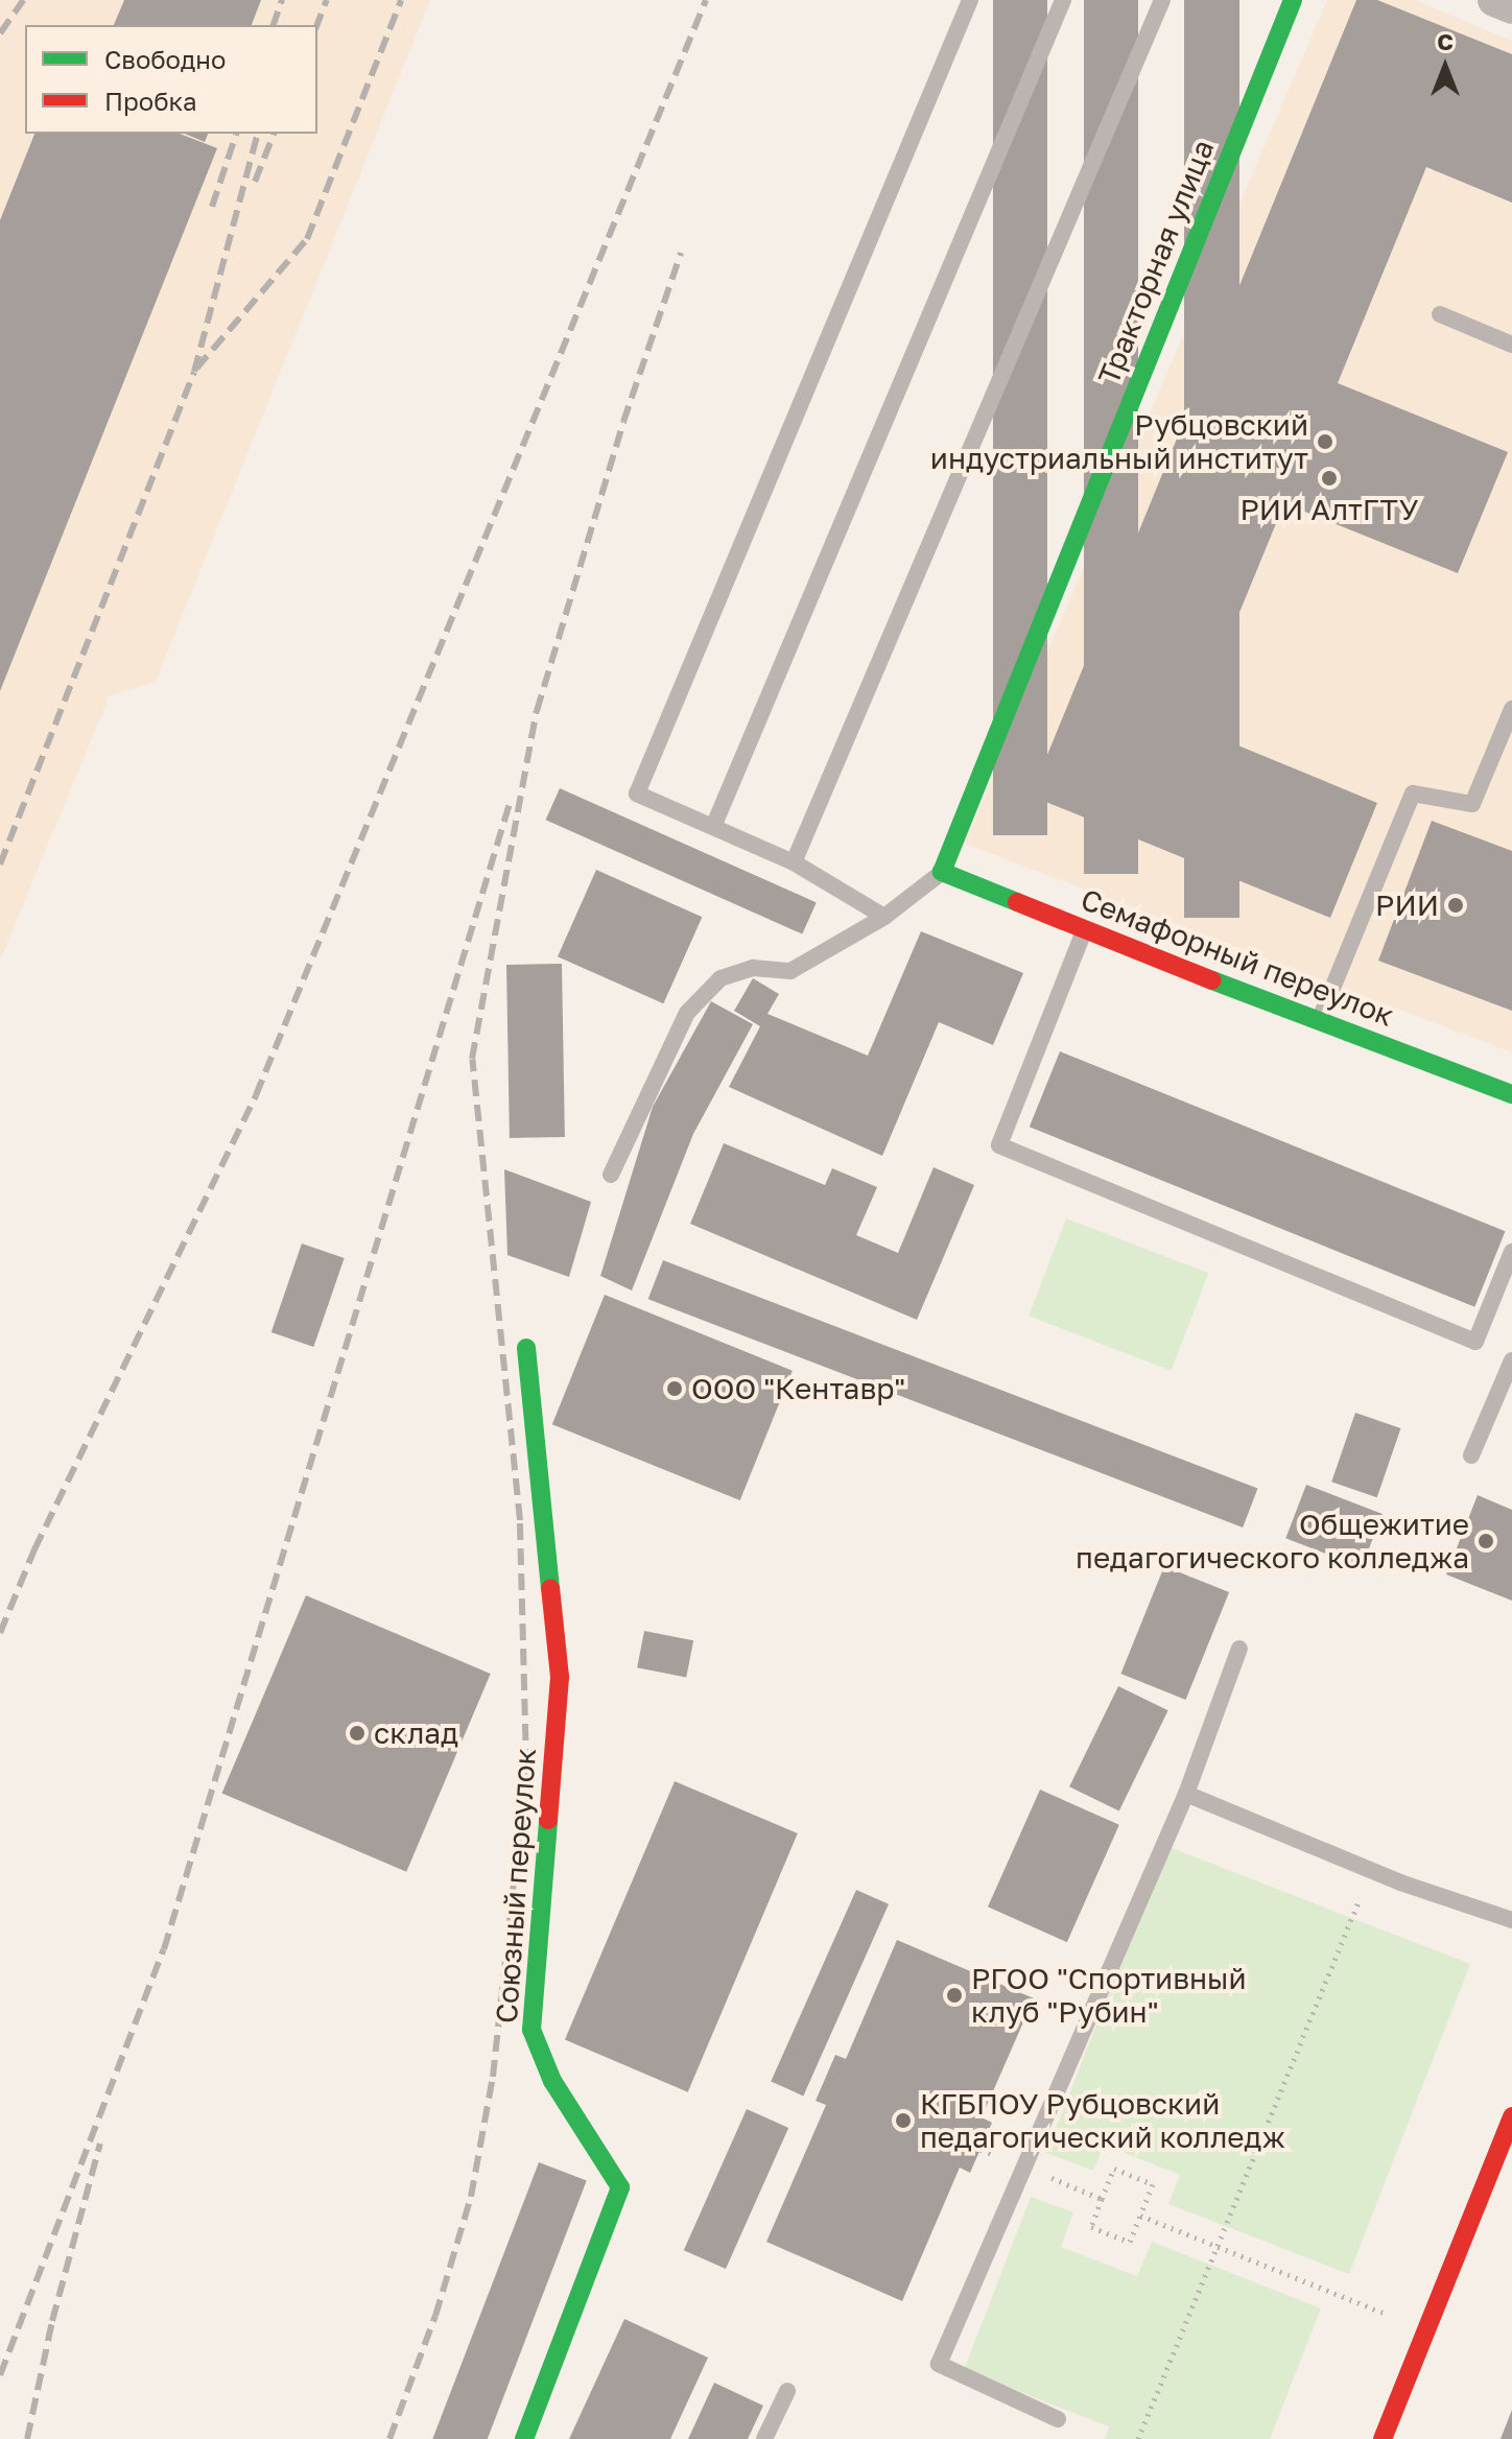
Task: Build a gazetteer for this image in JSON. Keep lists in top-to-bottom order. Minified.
{"streets":{"street":["Тракторная улица","Семафорный переулок","Союзный переулок"]},"crossings":[["Тракторная улица","Семафорный переулок"]],"places":["Рубцовский индустриальный институт","РИИ АлтГТУ","РИИ","ООО \"Кентавр\"","Общежитие педагогического колледжа","склад","РГОО \"Спортивный клуб \"Рубин\"","КГБПОУ Рубцовский педагогический колледж"],"legend":["Свободно","Пробка"],"north":"top"}
